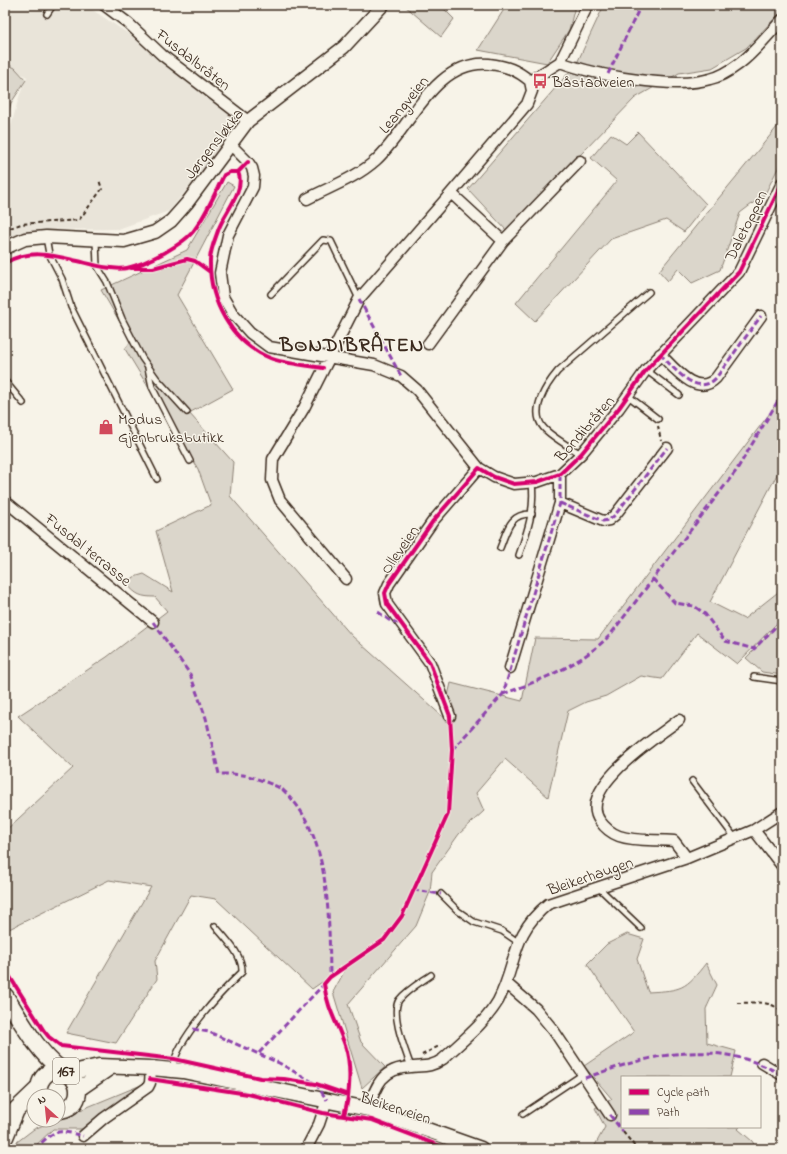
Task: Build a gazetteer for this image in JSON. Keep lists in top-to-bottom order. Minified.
{"streets":{"main road":["167","Bleikerveien"],"street":["Fusdalbråten","Leangveien","Jørgensløkka","Daletoppen","Bondibråten","Fusdal terrasse","Olleveien","Bleikerhaugen"]},"crossings":[["Fusdalbråten","Jørgensløkka"],["Jørgensløkka","Bondibråten"],["Daletoppen","Bondibråten"],["Bondibråten","Olleveien"],["Bleikerhaugen","Bleikerveien"]],"districts":["BONDIBRÅTEN"],"places":{"bus stop":["Båstadveien"],"shop":["Modus Gjenbruksbutikk"]},"legend":["Cycle path","Path"],"north":"top left"}
